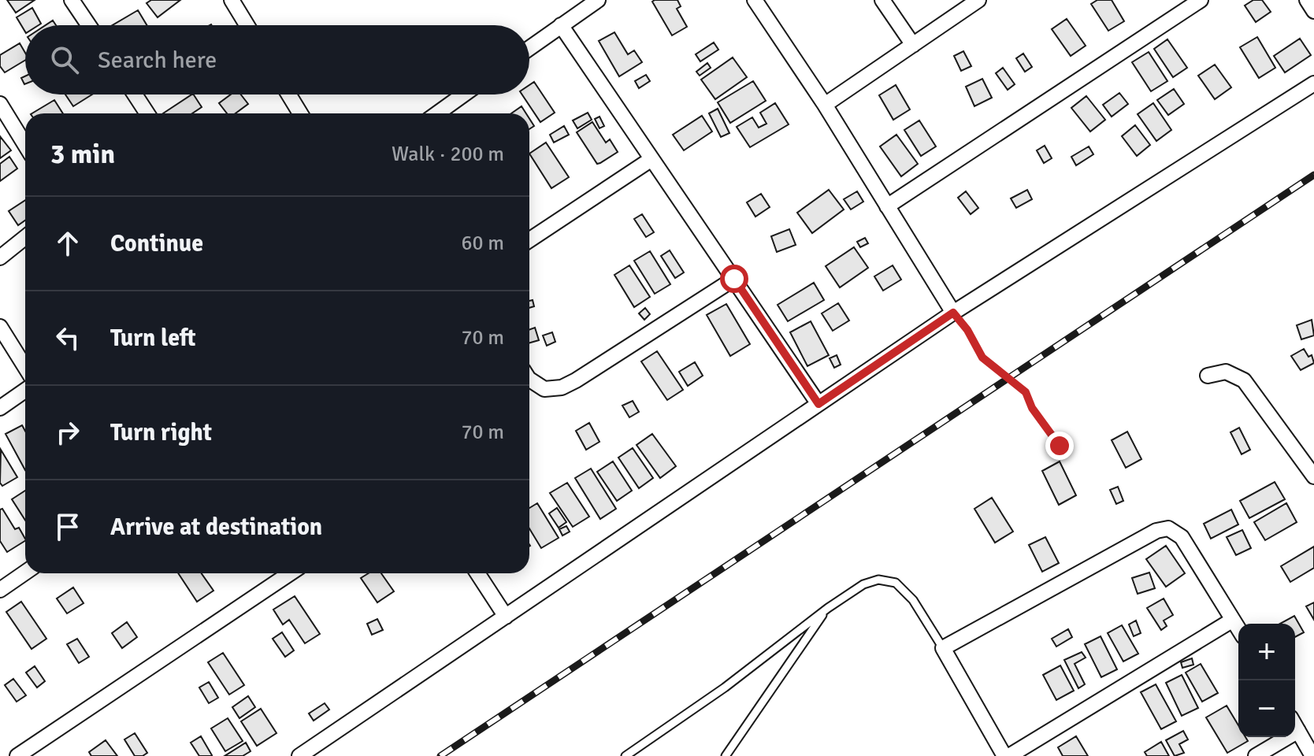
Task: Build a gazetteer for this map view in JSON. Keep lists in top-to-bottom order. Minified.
{"page":{"search":"Search here","heading":["3 min","Walk · 200 m"],"list":[["Continue","60 m"],["Turn left","70 m"],["Turn right","70 m"],"Arrive at destination"],"map_buttons":["+","−"]}}
